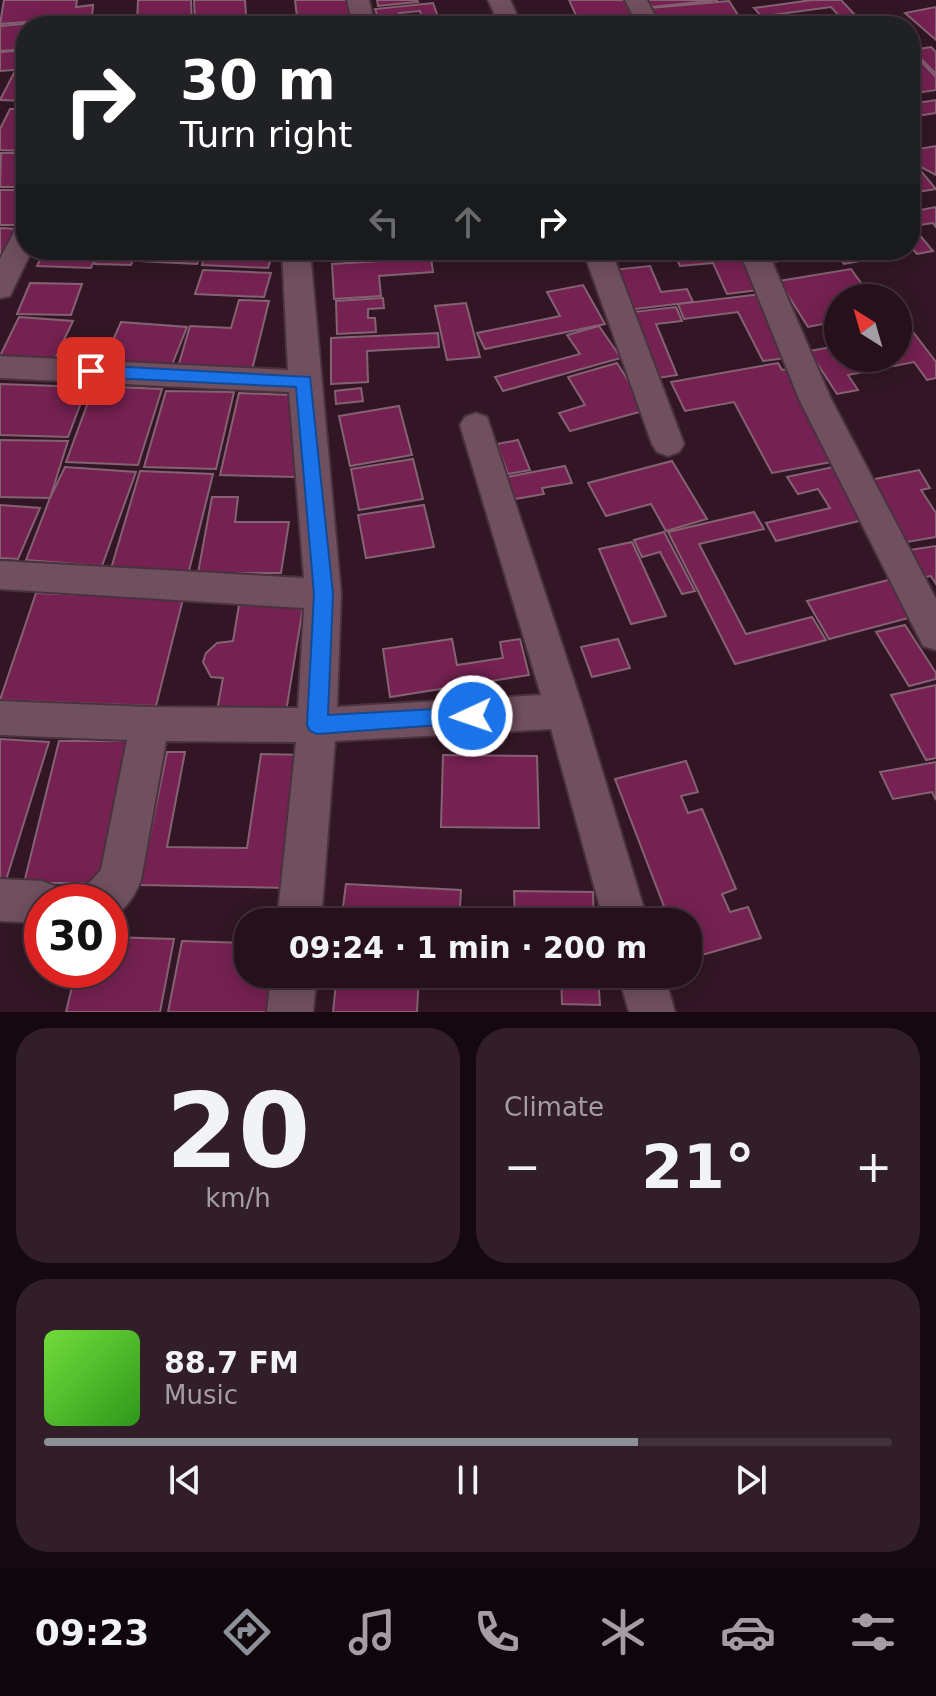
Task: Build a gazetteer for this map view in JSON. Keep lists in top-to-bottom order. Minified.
{"north":"top left","page":{"turn":["30 m","Turn right"],"limit":"30","trip":"09:24 · 1 min · 200 m","tile":[["20","km/h"],"Climate"],"heat":["−","21°","+"],"song":["88.7 FM","Music"],"tabs":"09:23"}}
